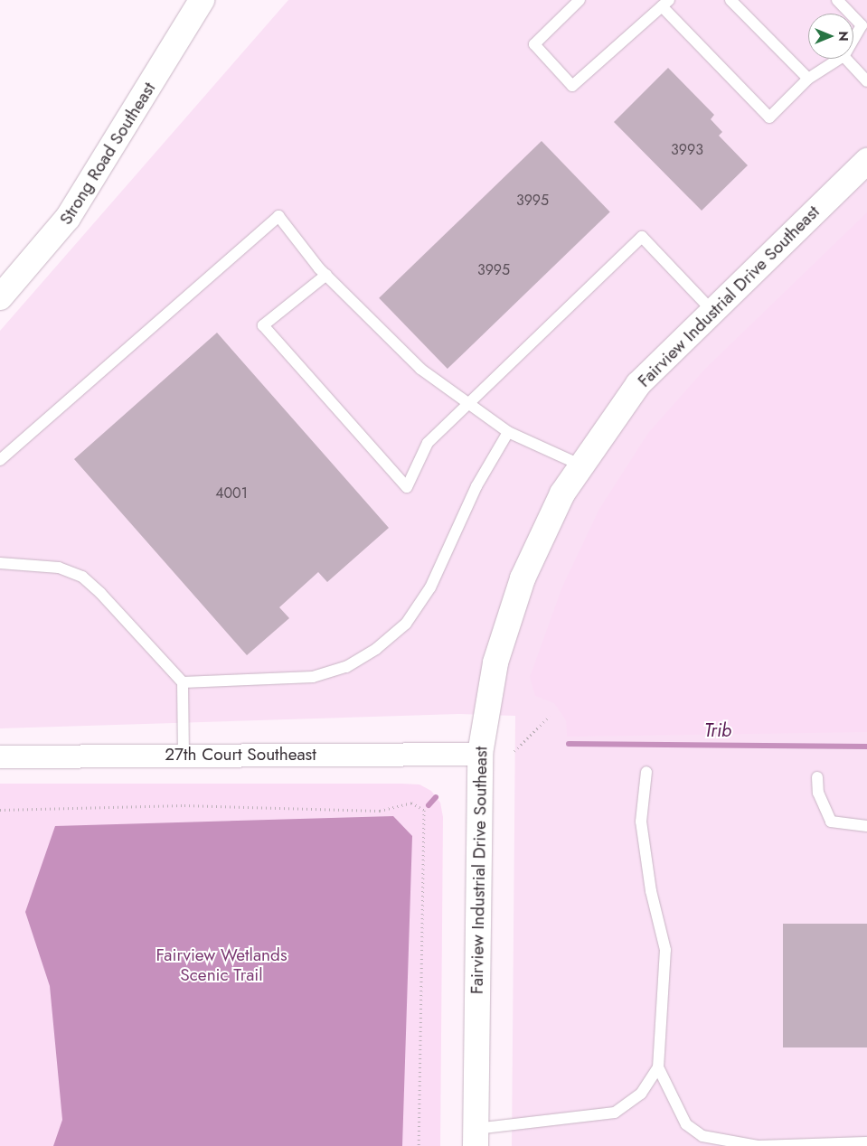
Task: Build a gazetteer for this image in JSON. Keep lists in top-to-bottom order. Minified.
{"streets":{"main road":["Strong Road Southeast","Fairview Industrial Drive Southeast"],"street":["27th Court Southeast"]},"crossings":[["Fairview Industrial Drive Southeast","27th Court Southeast"]],"water":["Trib"],"parks":["Fairview Wetlands Scenic Trail"],"house_numbers":["3993","3995","3995","4001"],"north":"right"}
